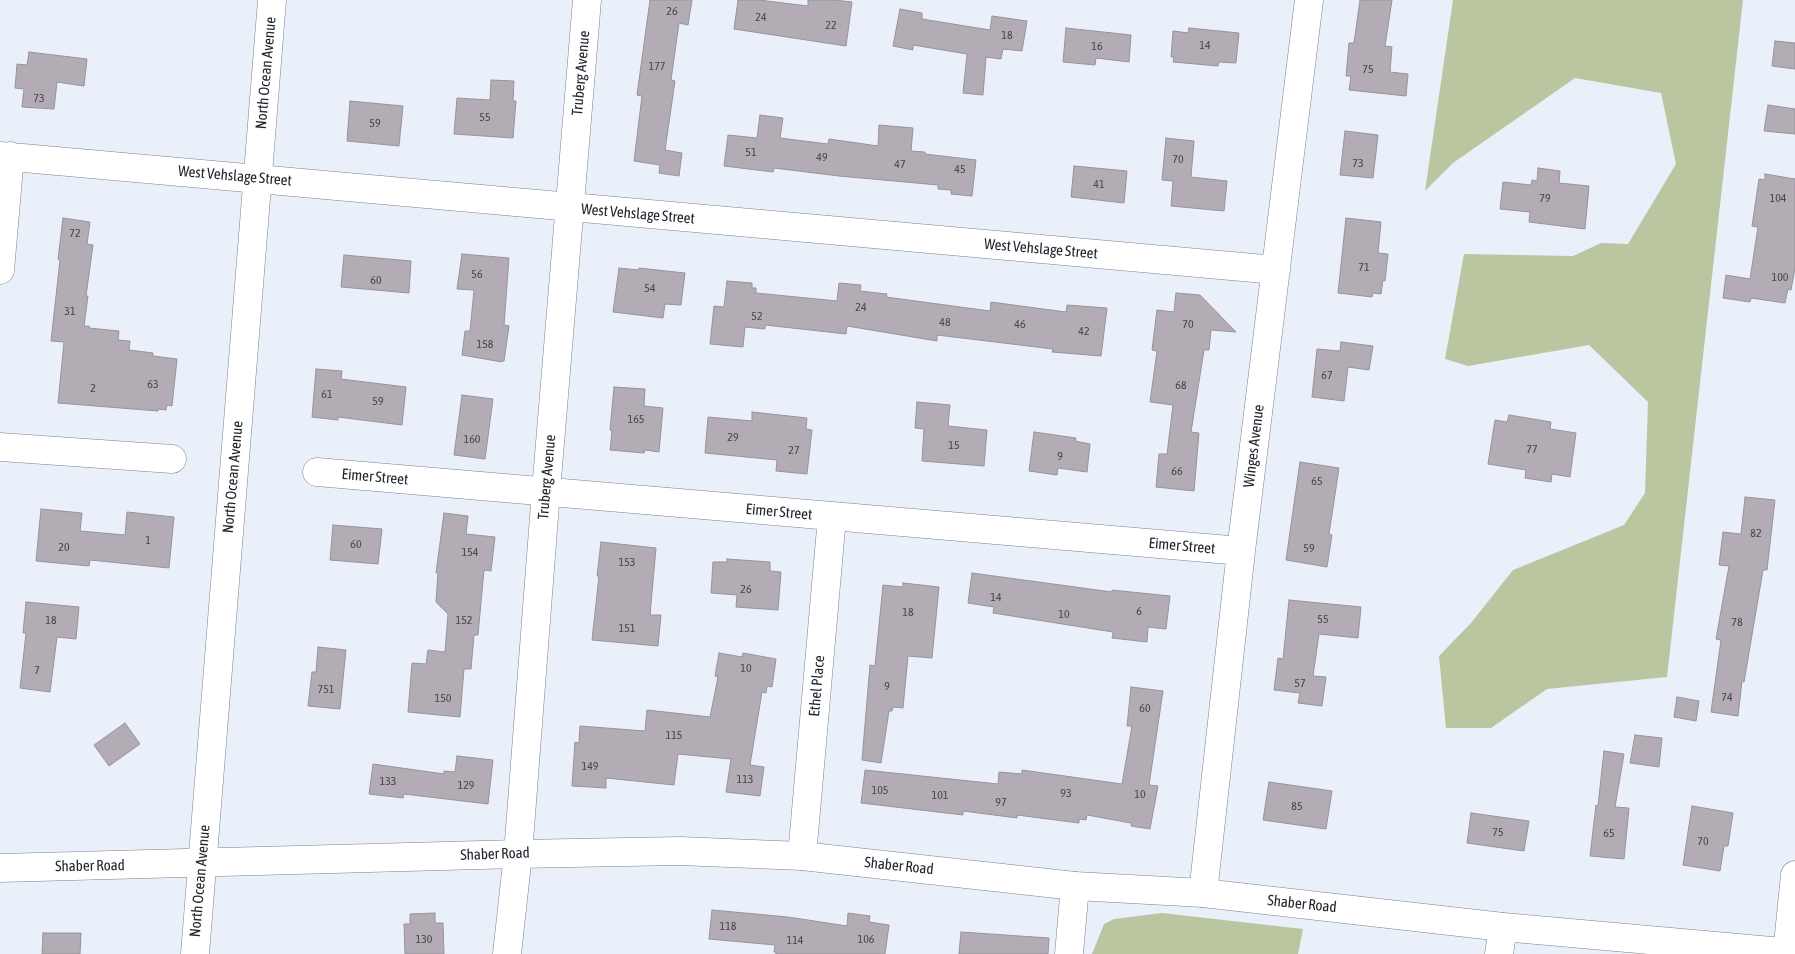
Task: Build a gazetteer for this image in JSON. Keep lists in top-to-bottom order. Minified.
{"streets":{"street":["North Ocean Avenue","Truberg Avenue","West Vehslage Street","Winges Avenue","Eimer Street","Ethel Place","Shaber Road"]},"crossings":[["North Ocean Avenue","West Vehslage Street"],["North Ocean Avenue","Shaber Road"],["Truberg Avenue","West Vehslage Street"],["Truberg Avenue","Eimer Street"],["Truberg Avenue","Shaber Road"],["West Vehslage Street","Winges Avenue"],["Winges Avenue","Eimer Street"],["Winges Avenue","Shaber Road"],["Eimer Street","Ethel Place"],["Ethel Place","Shaber Road"]],"house_numbers":["26","24","22","18","14","16","177","75","73","55","59","51","49","70","73","47","45","41","79","104","72","71","56","100","60","54","24","31","52","48","46","70","42","158","67","63","68","2","61","59","165","29","160","15","77","27","9","66","65","82","1","60","20","59","154","153","26","14","6","18","10","55","18","152","78","151","10","7","57","9","751","74","150","60","115","149","113","133","129","105","93","10","101","97","85","75","65","70","118","130","106","114"]}
